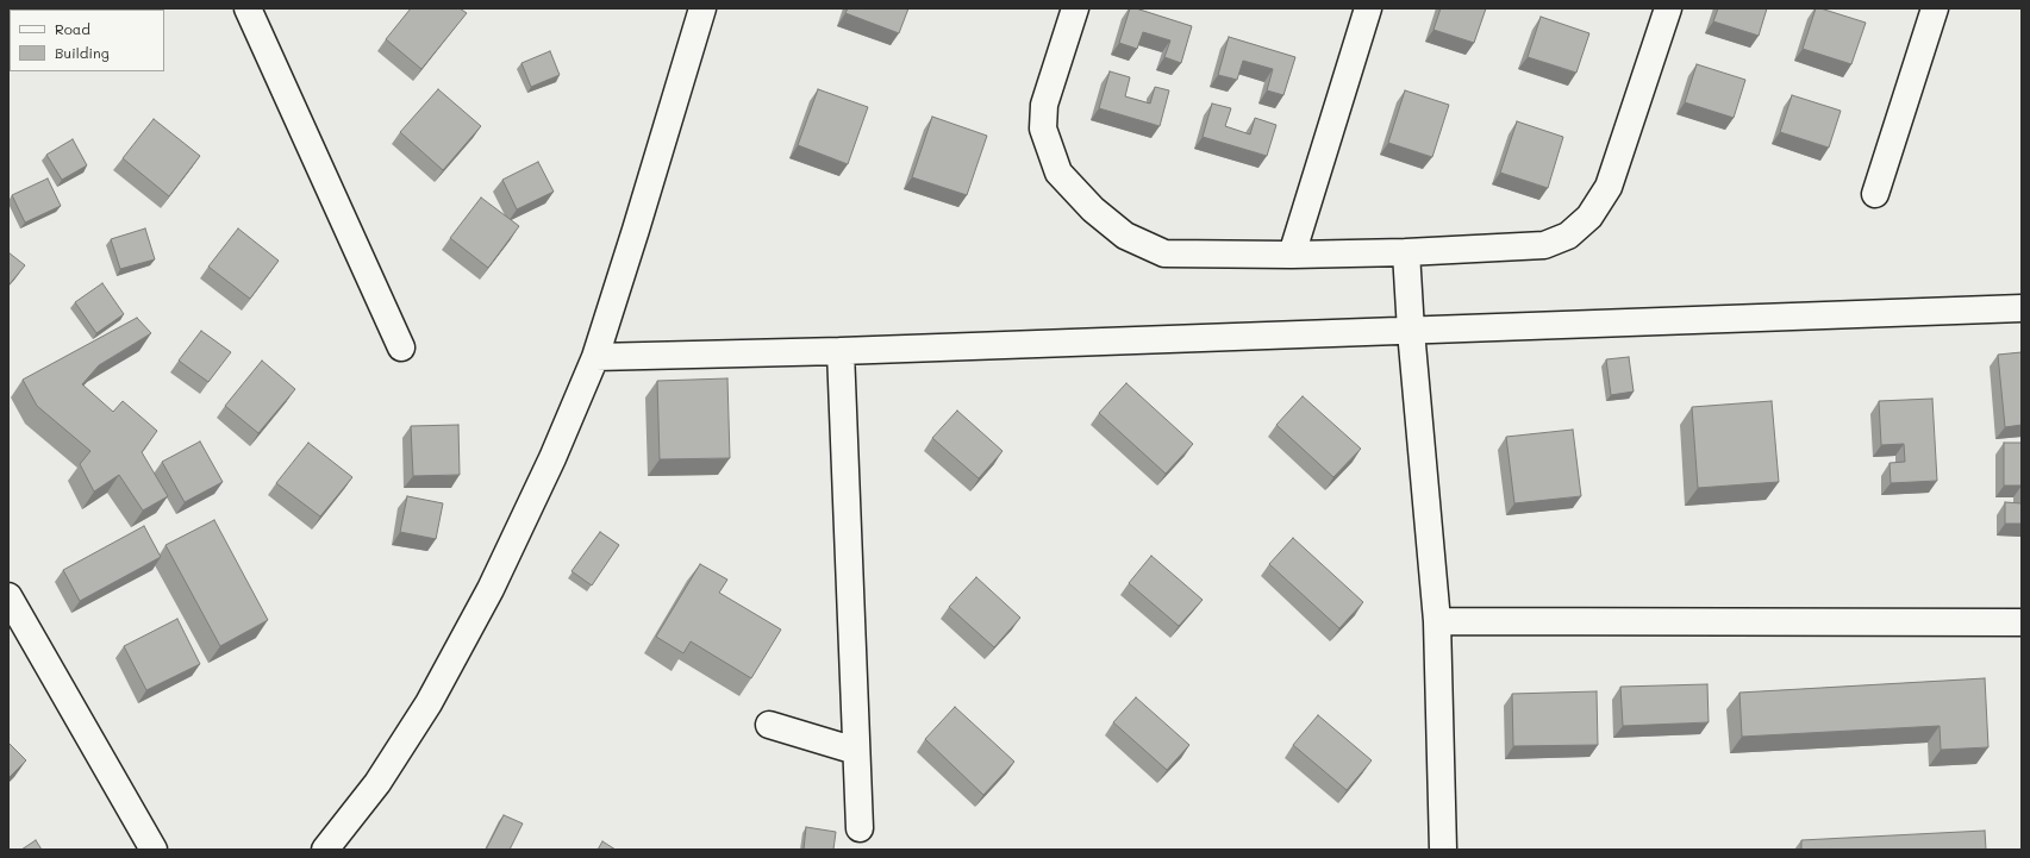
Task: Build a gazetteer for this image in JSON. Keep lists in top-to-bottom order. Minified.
{"legend":["Road","Building"]}
